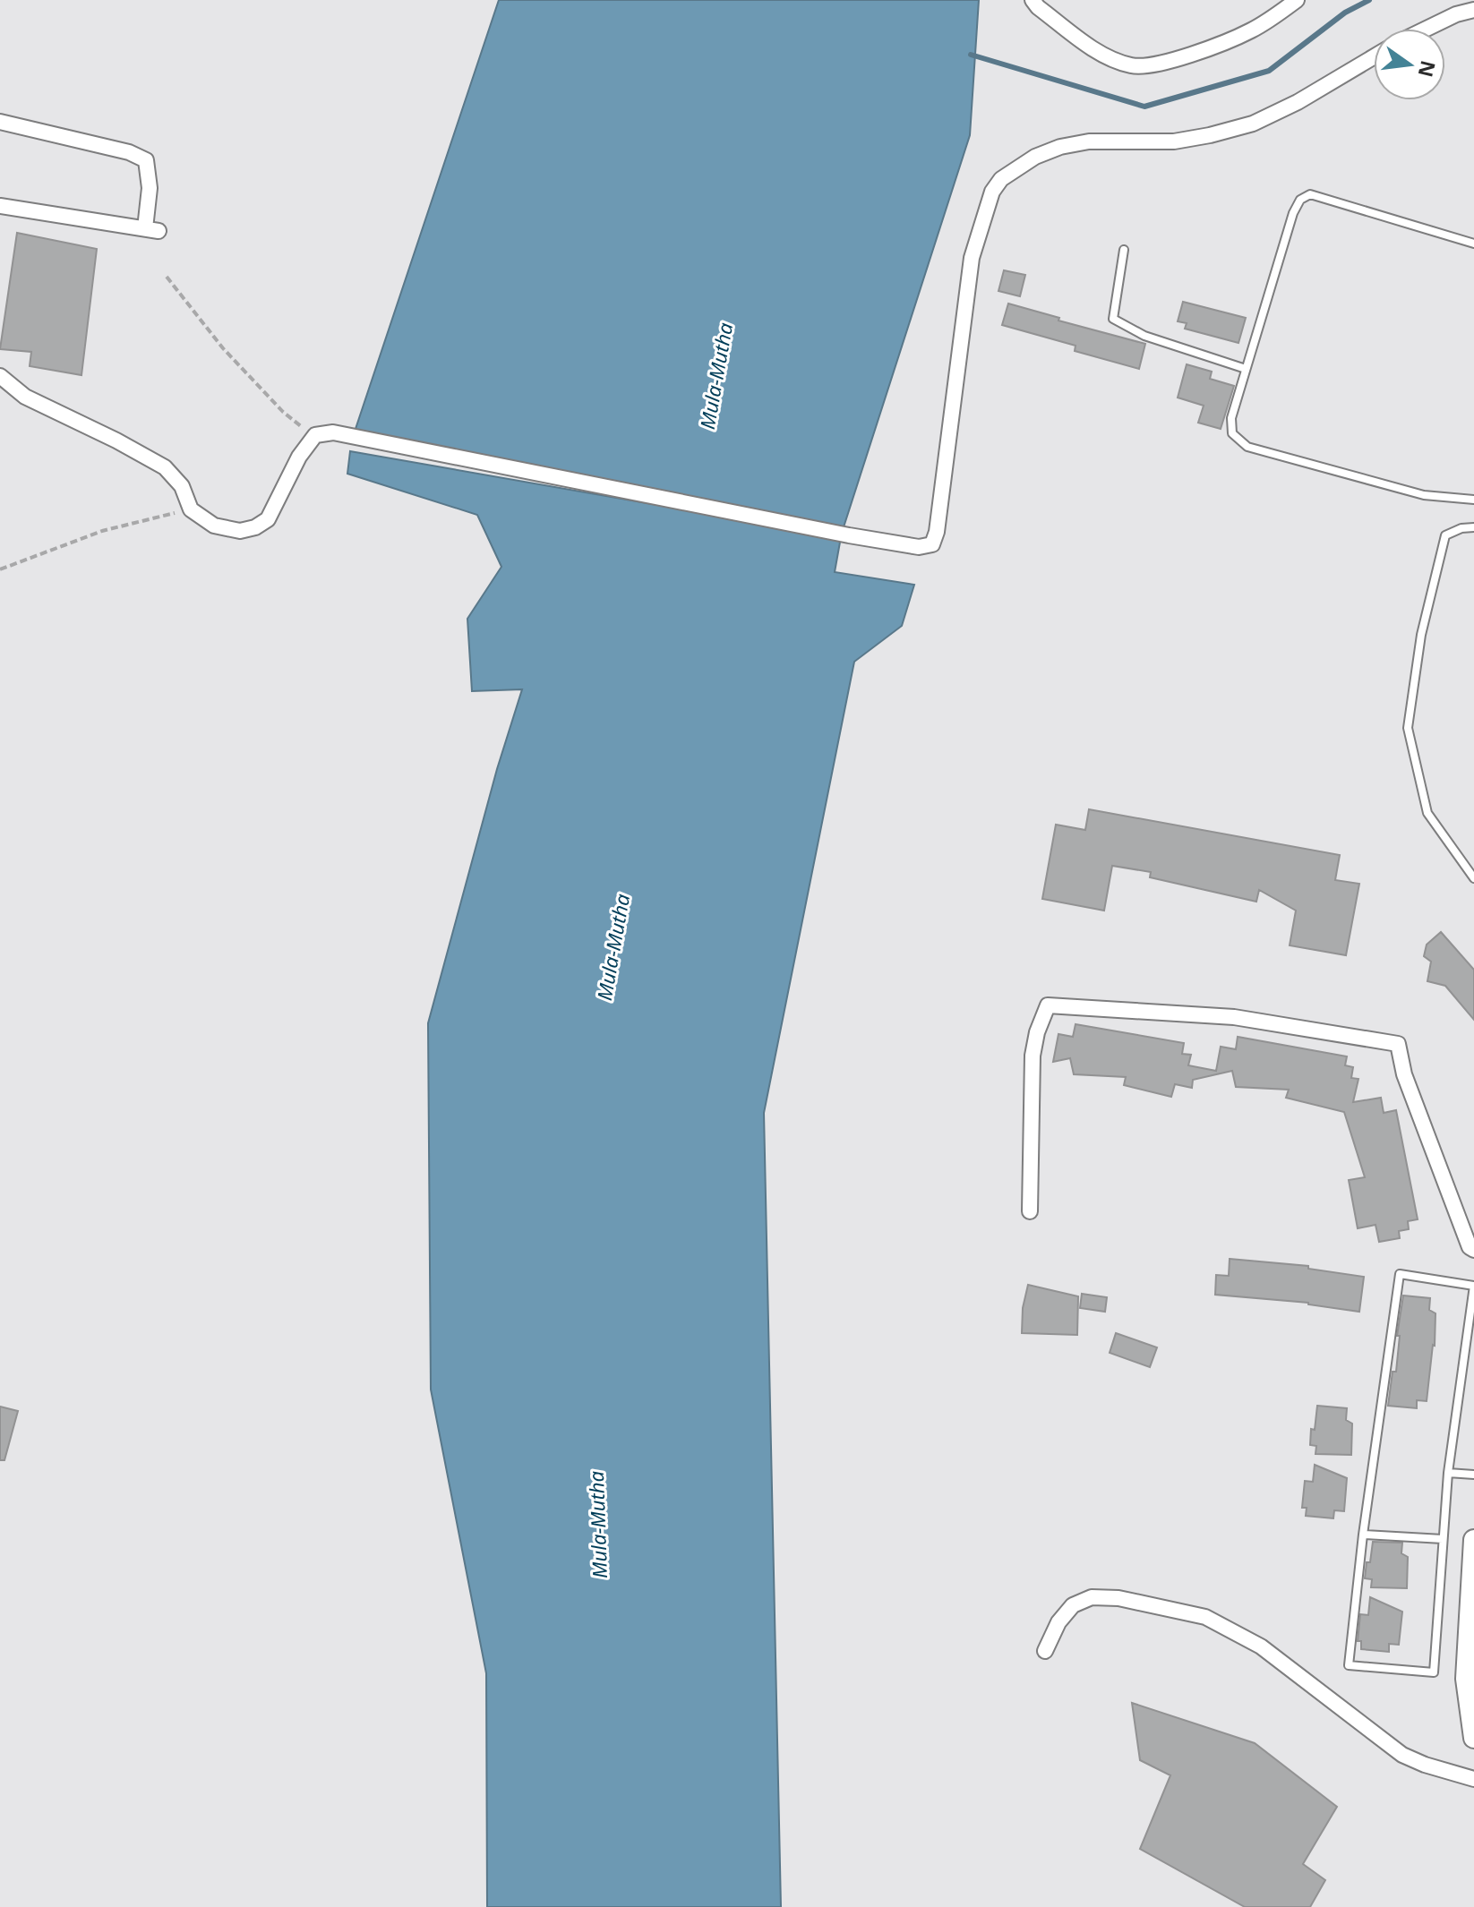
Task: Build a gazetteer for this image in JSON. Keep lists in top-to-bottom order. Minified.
{"water":["Mula-Mutha"],"north":"right"}
